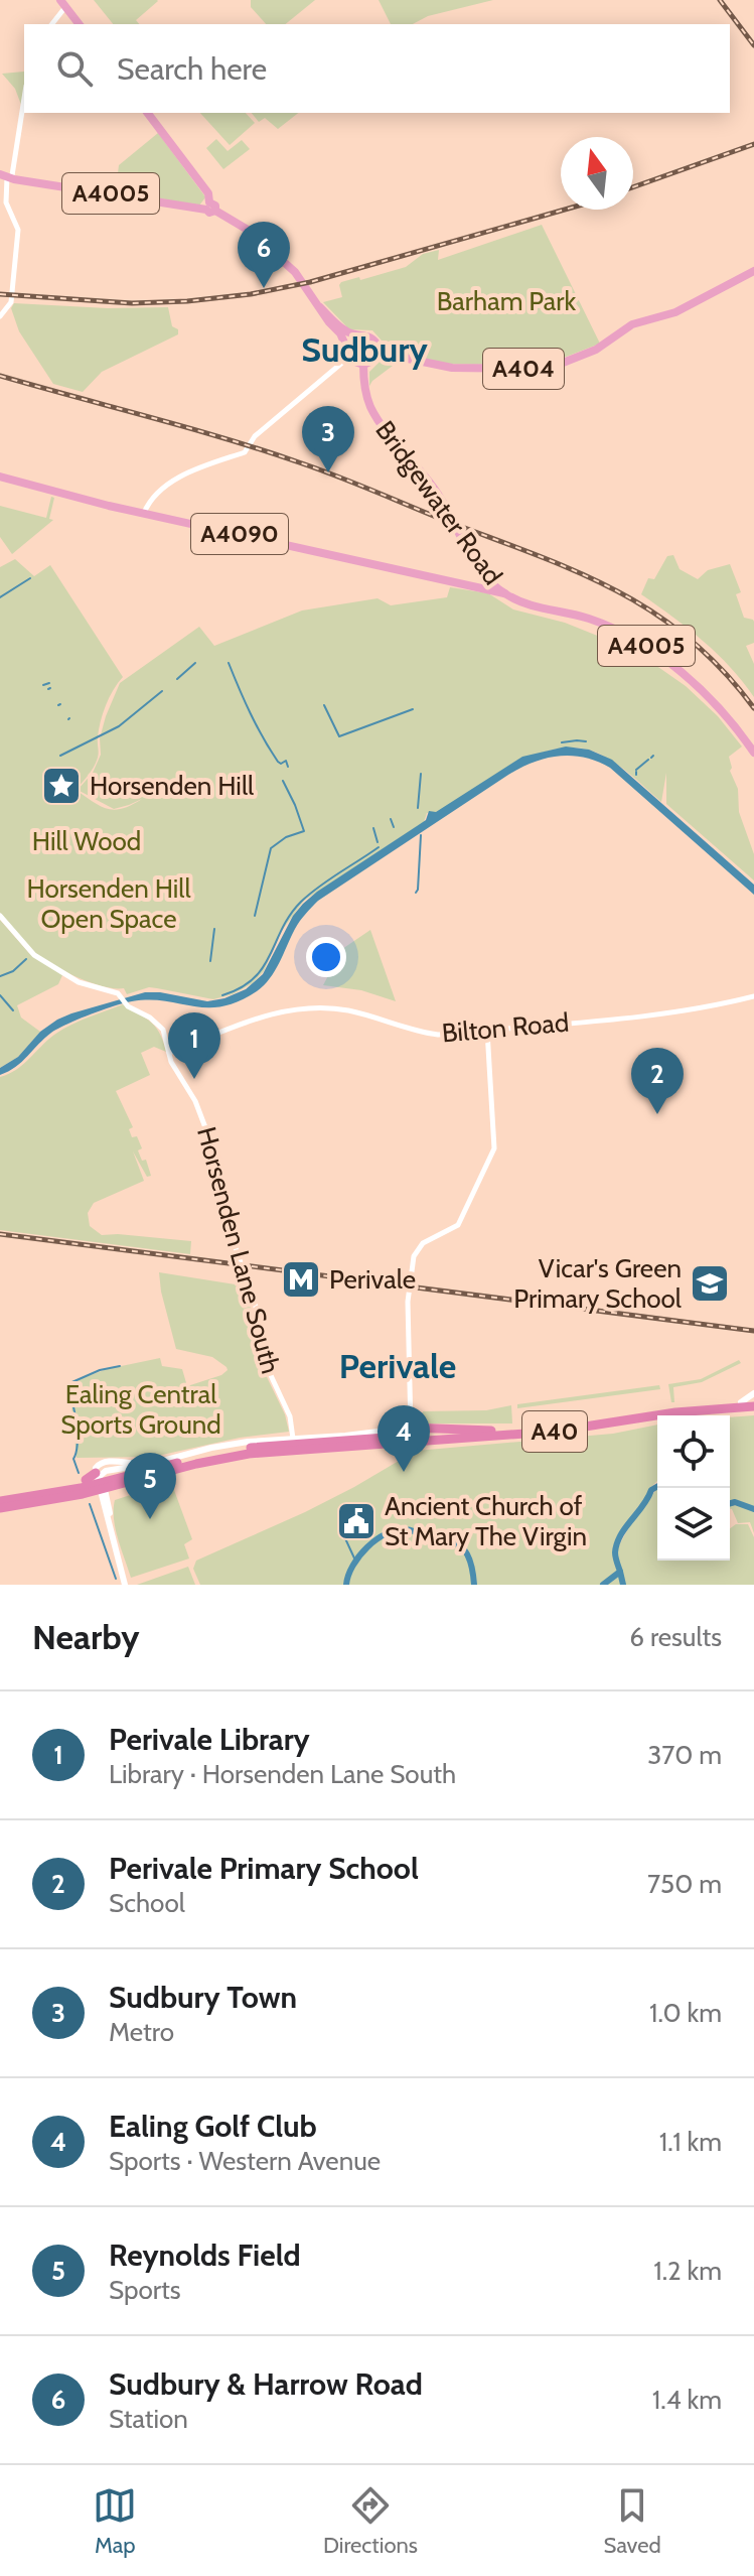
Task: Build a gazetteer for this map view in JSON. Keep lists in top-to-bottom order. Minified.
{"streets":{"highway":["A40"],"main road":["A4005","A404","Bridgewater Road","A4090"],"street":["Bilton Road","Horsenden Lane South"]},"crossings":[["A404","Bridgewater Road"],["Bridgewater Road","A4090"],["Bilton Road","Horsenden Lane South"]],"districts":["Sudbury","Perivale"],"parks":["Barham Park","Hill Wood","Horsenden Hill Open Space","Ealing Central Sports Ground"],"places":{"place":["Horsenden Hill"],"metro station":["Perivale"],"school or university":["Vicar's Green Primary School"],"public building":["Ancient Church of St Mary The Virgin"]},"north":"top","page":{"search":"Search here","pins":["6","3","1","2","4","5"],"heading":["Nearby","6 results"],"list":[{"mark":"1","name":"Perivale Library","note":"Library · Horsenden Lane South","value":"370 m"},{"mark":"2","name":"Perivale Primary School","note":"School","value":"750 m"},{"mark":"3","name":"Sudbury Town","note":"Metro","value":"1.0 km"},{"mark":"4","name":"Ealing Golf Club","note":"Sports · Western Avenue","value":"1.1 km"},{"mark":"5","name":"Reynolds Field","note":"Sports","value":"1.2 km"},{"mark":"6","name":"Sudbury & Harrow Road","note":"Station","value":"1.4 km"}],"nav":["Map","Directions","Saved"]}}
